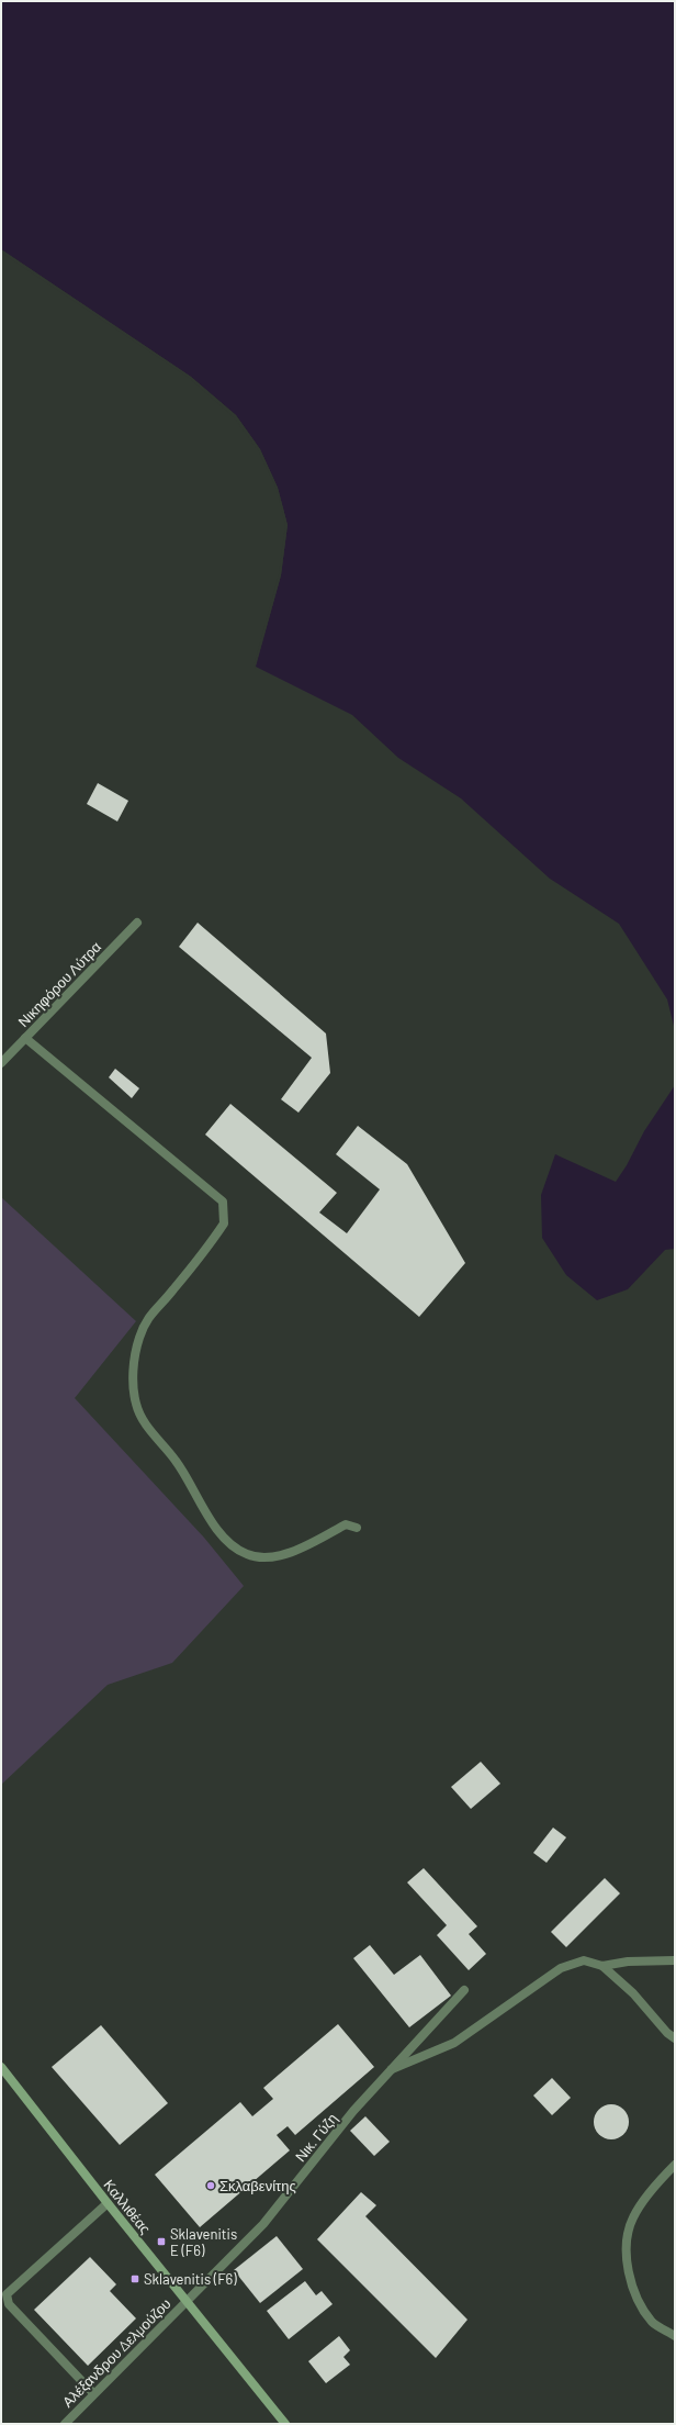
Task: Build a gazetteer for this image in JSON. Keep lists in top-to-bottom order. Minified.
{"streets":{"main road":["Καλλιθέας"],"street":["Νικηφόρου Λύτρα","Νικ. Γύζη","Αλέξανδρου Δελμούζου"]},"crossings":[["Νικ. Γύζη","Καλλιθέας"],["Νικ. Γύζη","Αλέξανδρου Δελμούζου"],["Καλλιθέας","Αλέξανδρου Δελμούζου"]],"places":{"other":["Σκλαβενίτης"],"transit":["Sklavenitis E (F6)","Sklavenitis (F6)"]}}
